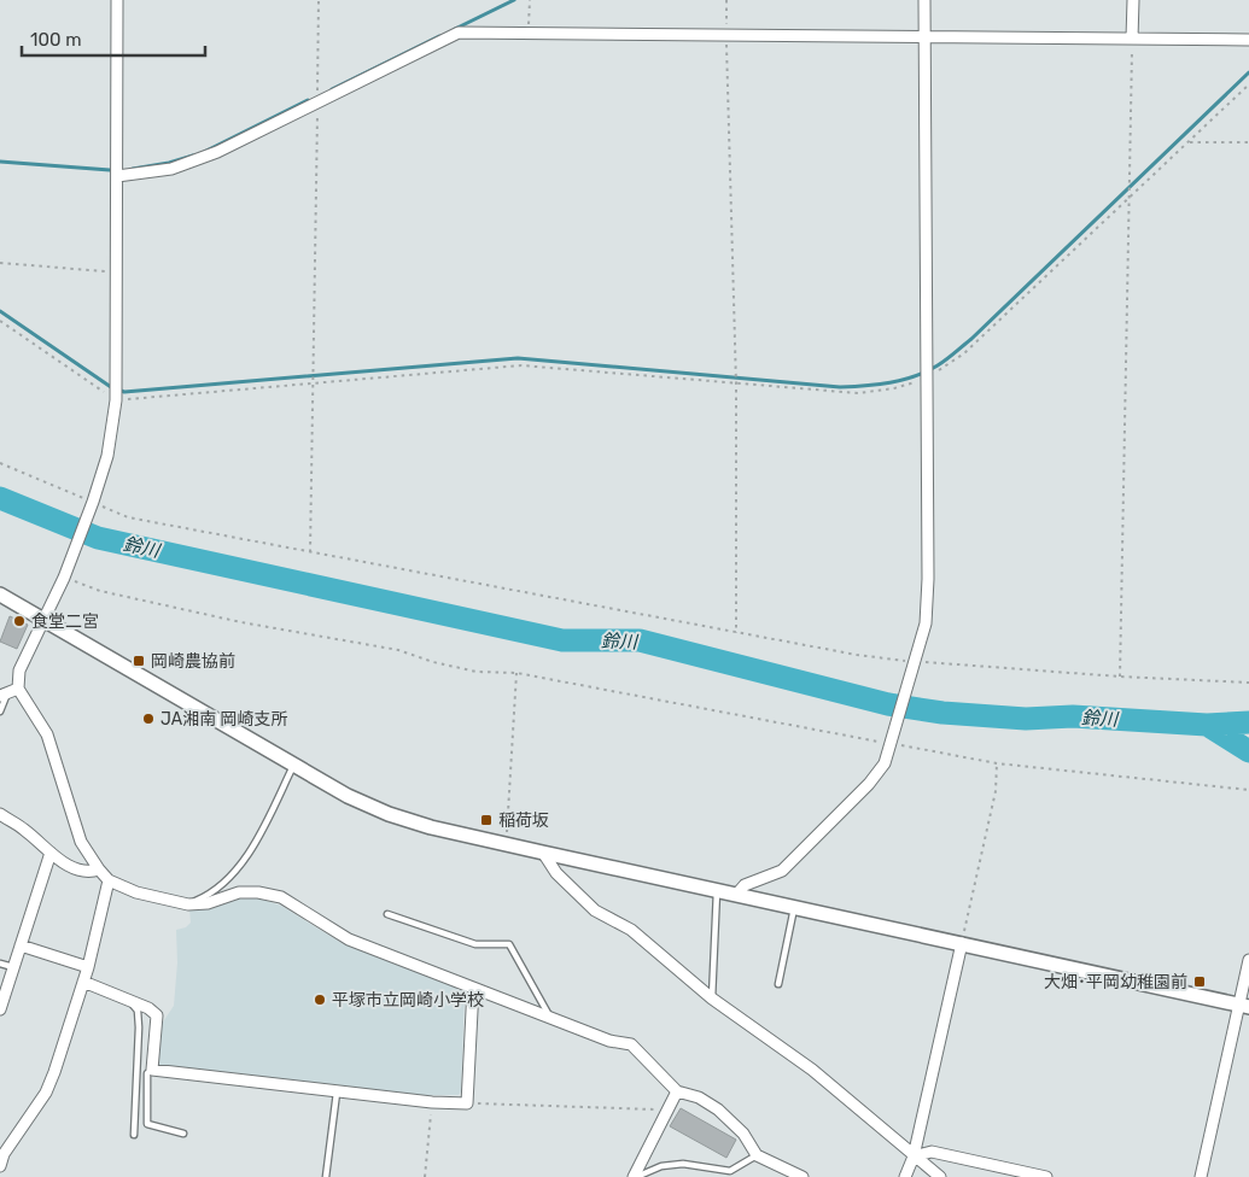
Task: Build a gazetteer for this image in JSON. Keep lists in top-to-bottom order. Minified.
{"water":["鈴川"],"places":{"other":["食堂二宮","JA湘南 岡崎支所","平塚市立岡崎小学校"],"transit":["岡崎農協前","稲荷坂","大畑･平岡幼稚園前"]},"scale_bar":"100 m"}
